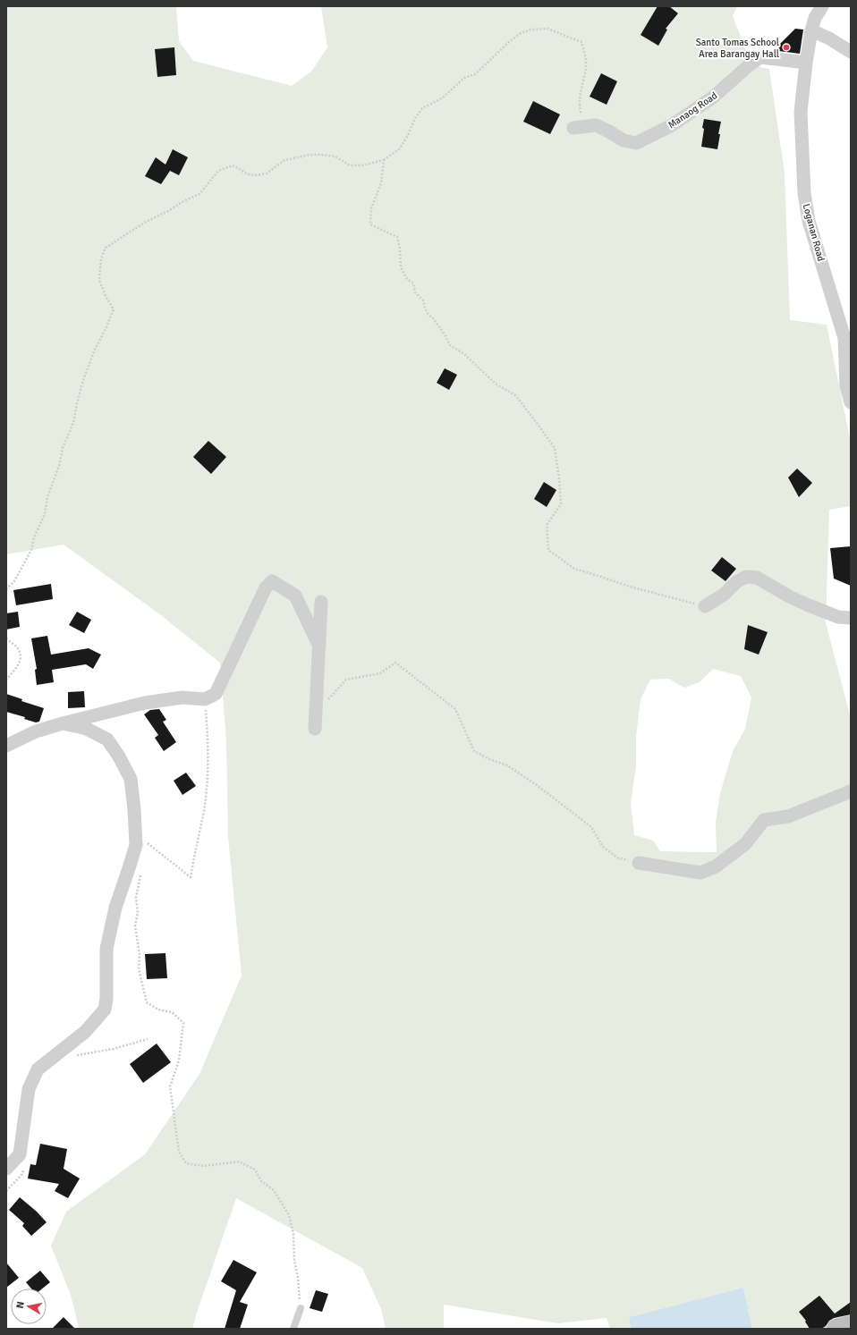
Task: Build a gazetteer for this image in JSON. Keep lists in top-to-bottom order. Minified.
{"streets":{"street":["Manaog Road","Loganan Road"]},"crossings":[["Manaog Road","Loganan Road"]],"places":["Santo Tomas School Area Barangay Hall"],"north":"left"}
